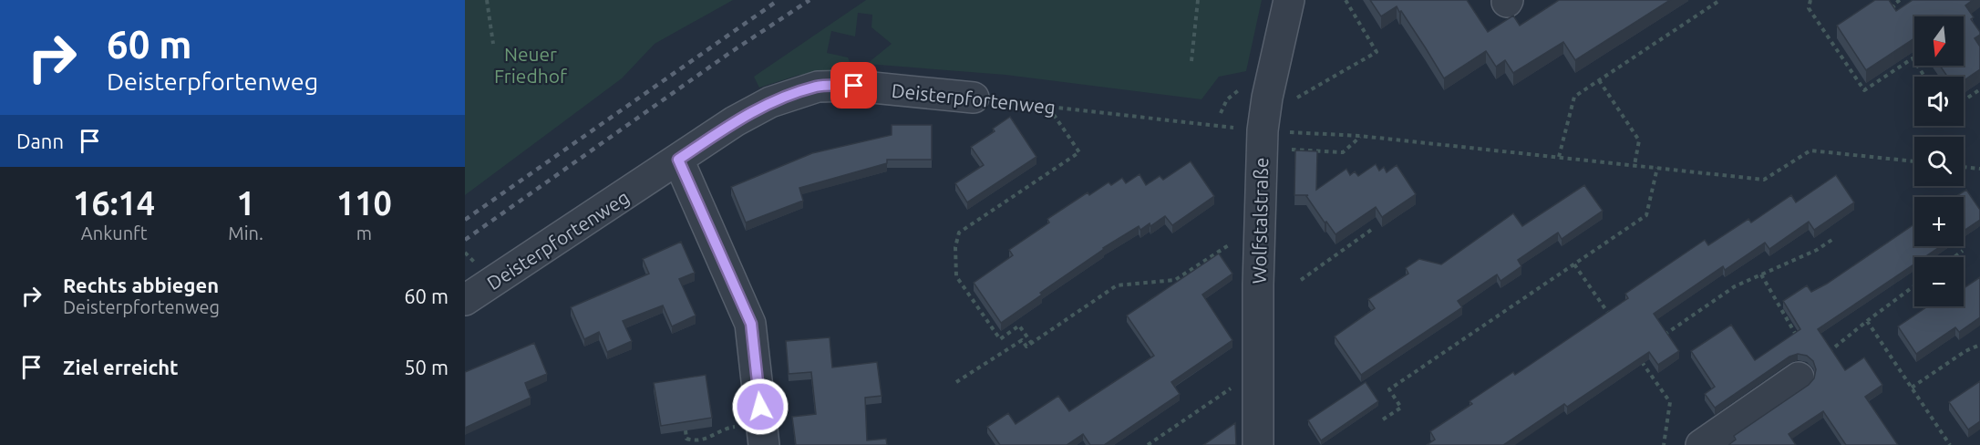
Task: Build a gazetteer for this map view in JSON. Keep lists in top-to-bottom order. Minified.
{"streets":{"street":["Deisterpfortenweg","Wolfstalstraße"]},"parks":["Neuer Friedhof"],"north":"bottom","page":{"turn":["60 m","Deisterpfortenweg"],"map_buttons":["+","−"],"then":"Dann","eta":["16:14","Ankunft","1","Min.","110","m"],"list":[{"name":"Rechts abbiegen","note":"Deisterpfortenweg","value":"60 m"},{"name":"Ziel erreicht","value":"50 m"}]}}
